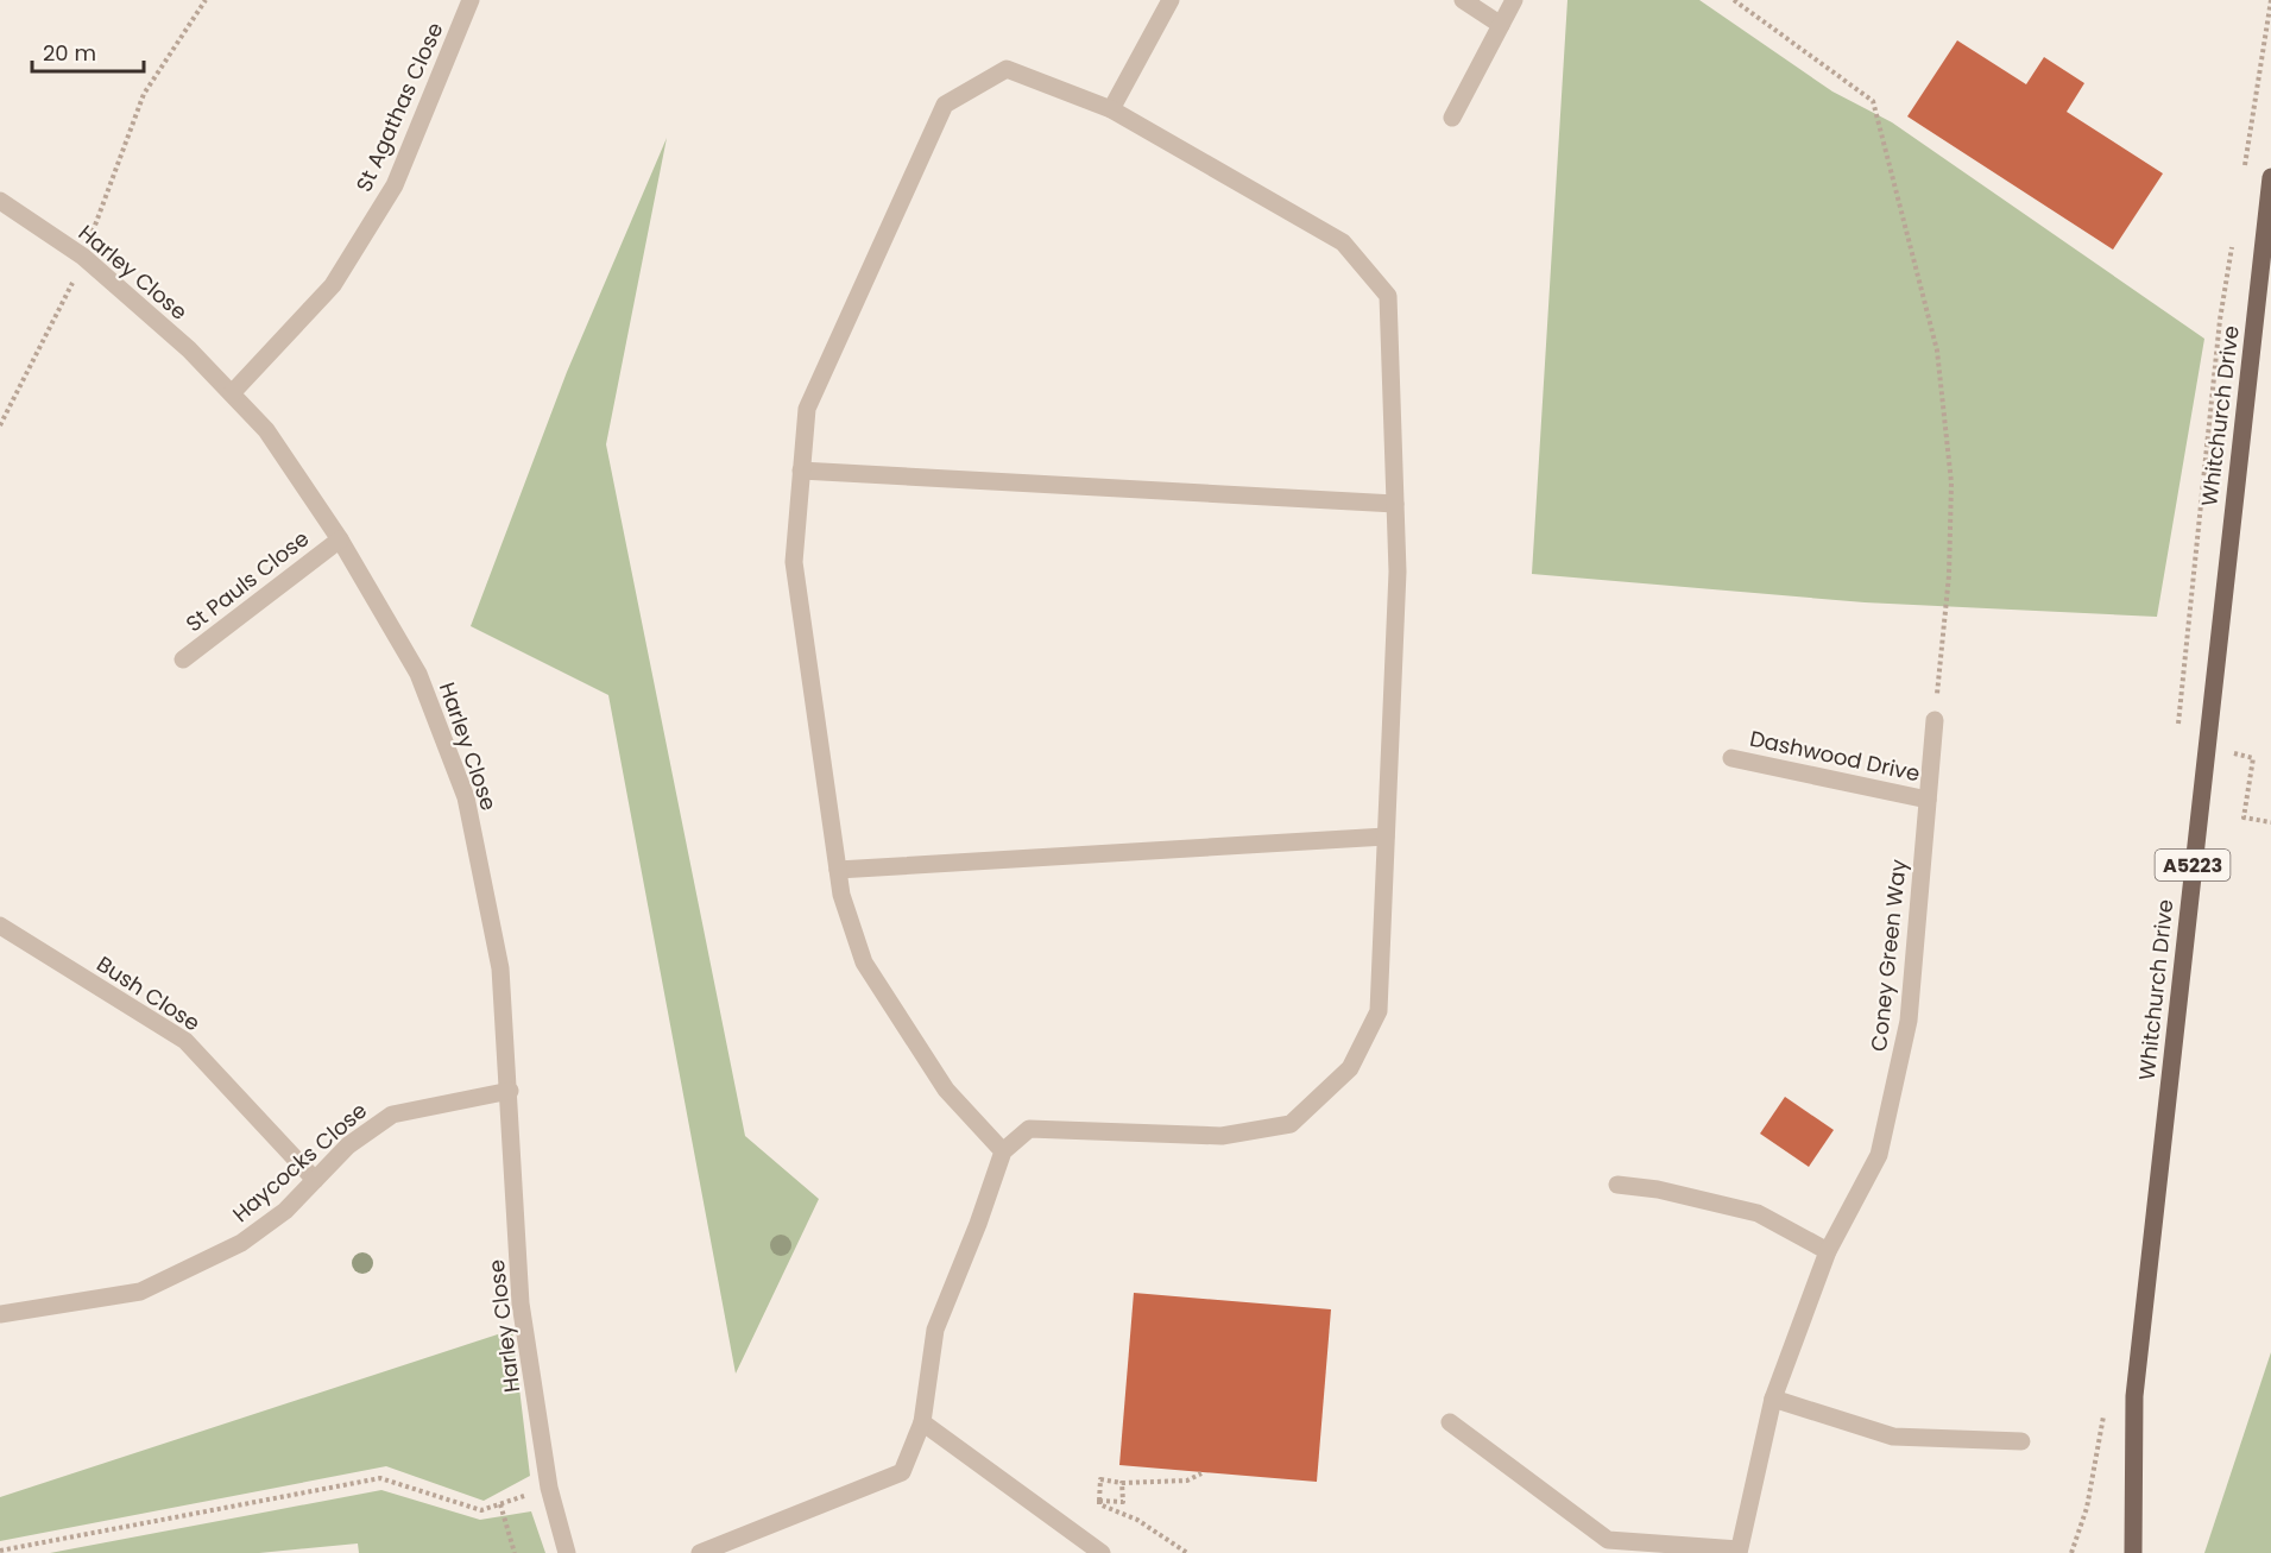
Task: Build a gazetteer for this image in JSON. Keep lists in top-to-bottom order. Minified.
{"streets":{"main road":["Whitchurch Drive","A5223"],"street":["St Agathas Close","Harley Close","St Pauls Close","Dashwood Drive","Coney Green Way","Bush Close","Haycocks Close"]},"crossings":[["St Agathas Close","Harley Close"],["Harley Close","St Pauls Close"],["Harley Close","Haycocks Close"],["Dashwood Drive","Coney Green Way"],["Bush Close","Haycocks Close"]],"scale_bar":"20 m"}
